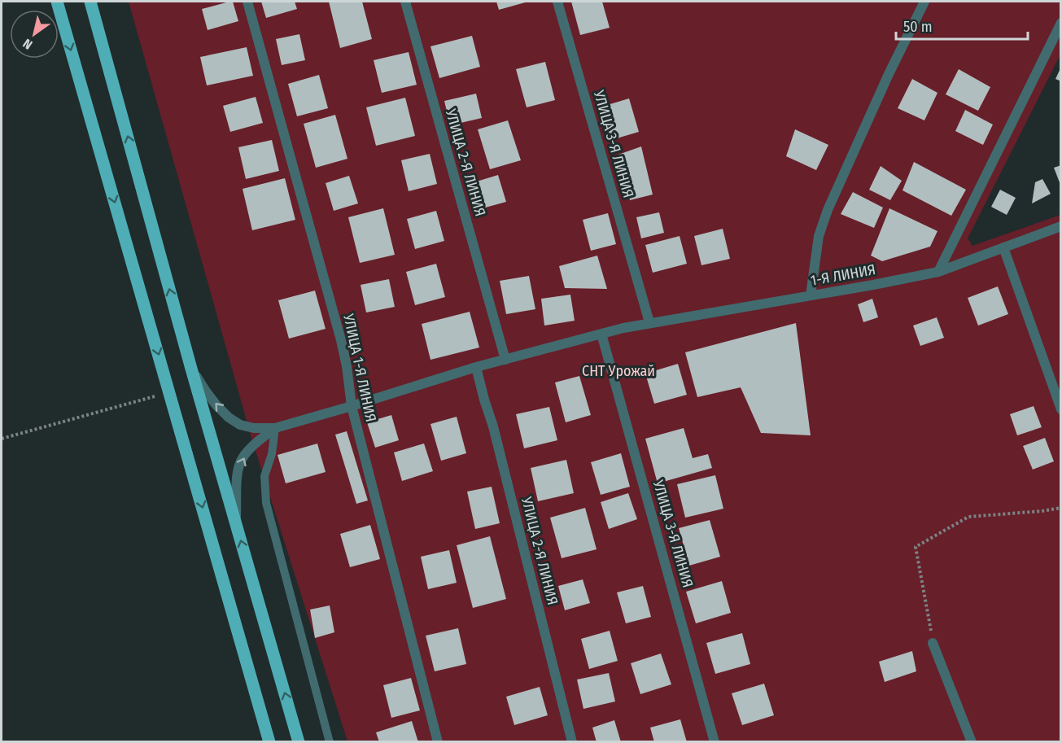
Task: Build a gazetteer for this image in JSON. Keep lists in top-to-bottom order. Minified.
{"streets":{"street":["УЛИЦА 3-Я ЛИНИЯ","УЛИЦА 2-Я ЛИНИЯ","1-Я ЛИНИЯ","УЛИЦА 1-Я ЛИНИЯ"]},"crossings":[["УЛИЦА 3-Я ЛИНИЯ","1-Я ЛИНИЯ"],["УЛИЦА 2-Я ЛИНИЯ","1-Я ЛИНИЯ"],["1-Я ЛИНИЯ","УЛИЦА 1-Я ЛИНИЯ"]],"parks":["СНТ Урожай"],"scale_bar":"50 m","north":"bottom left"}
